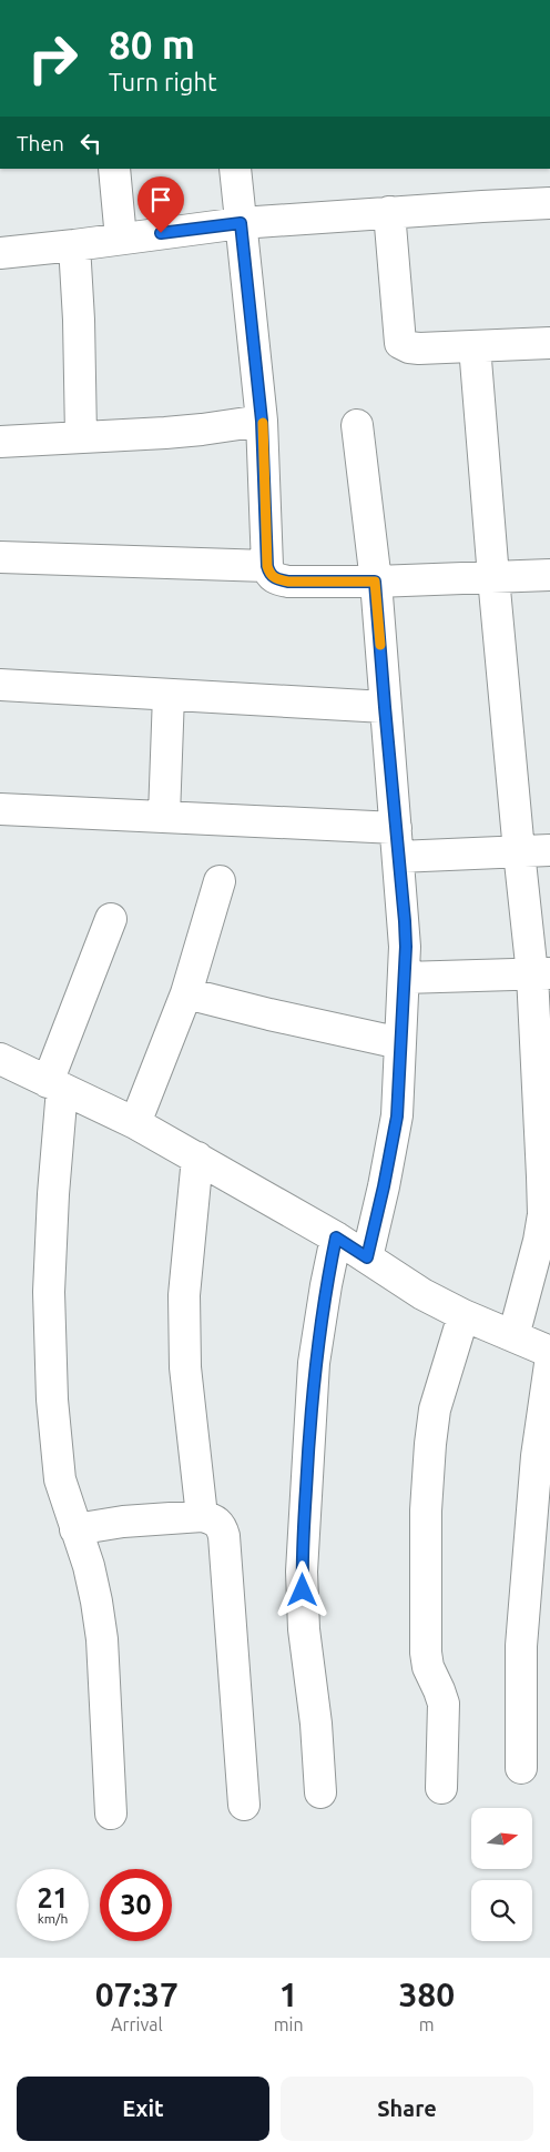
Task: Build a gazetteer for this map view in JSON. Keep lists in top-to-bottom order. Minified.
{"north":"right","page":{"turn":["80 m","Turn right"],"then":"Then","speed":"21 km/h","limit":"30","eta":["07:37","Arrival","1","min","380","m"],"buttons":["Exit","Share"]}}
